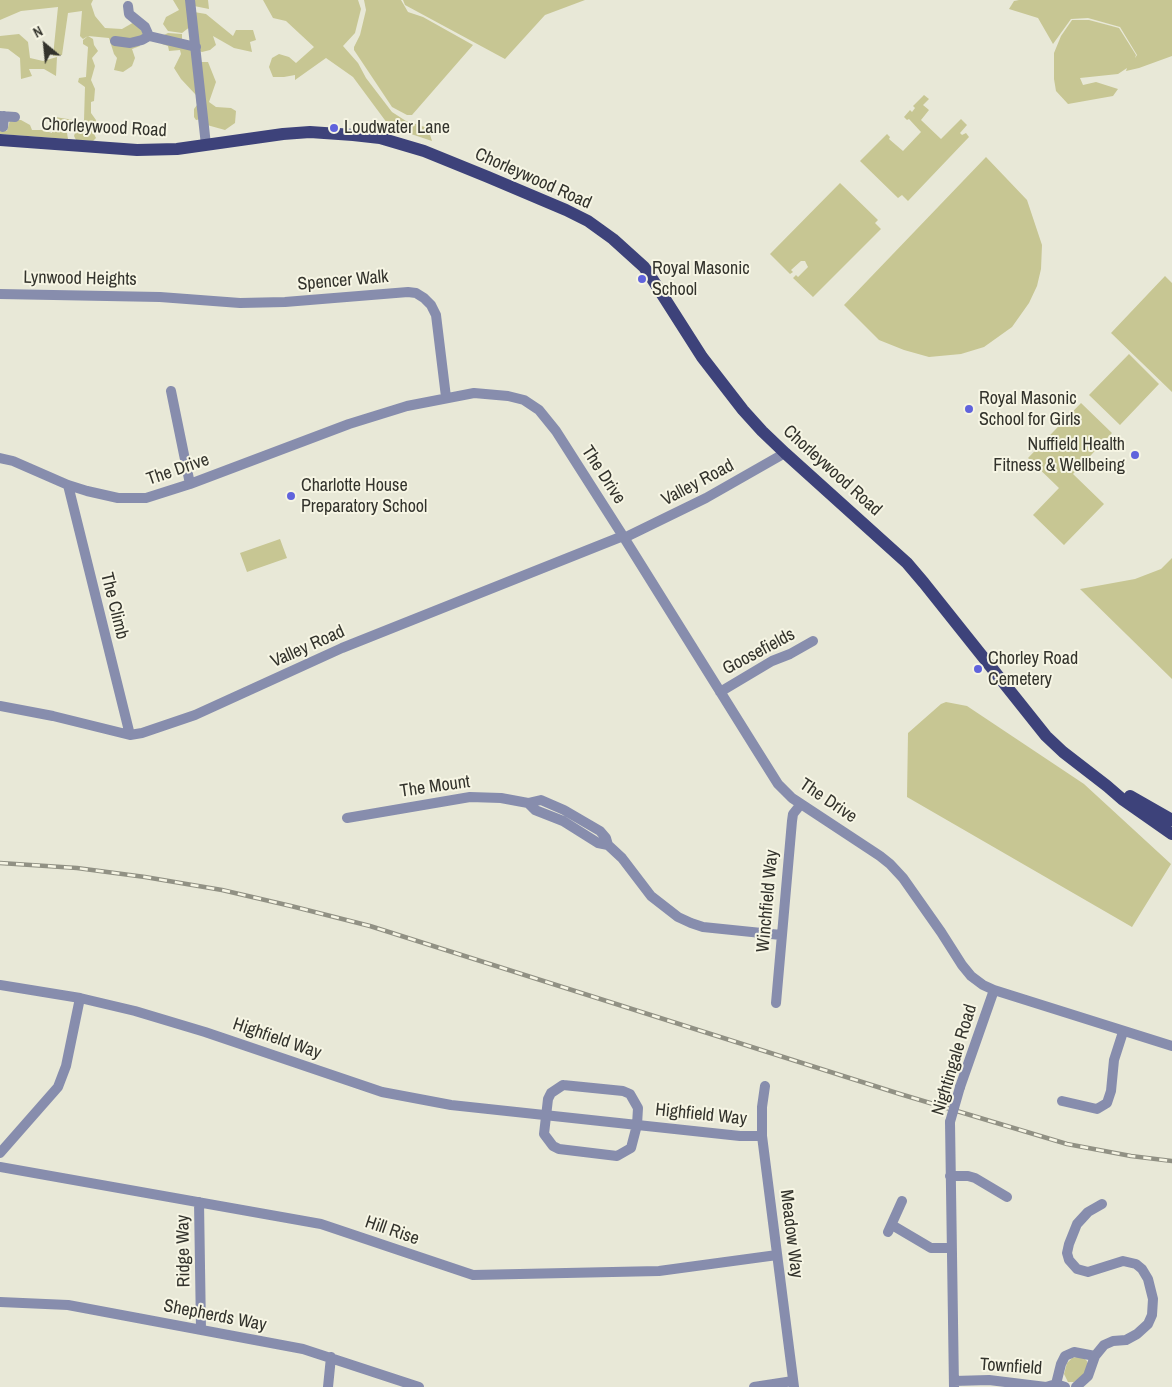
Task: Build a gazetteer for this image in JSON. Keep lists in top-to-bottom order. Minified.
{"streets":{"main road":["Chorleywood Road"],"street":["Lynwood Heights","Spencer Walk","The Drive","Valley Road","The Climb","Goosefields","The Mount","Winchfield Way","Highfield Way","Nightingale Road","Hill Rise","Meadow Way","Ridge Way","Shepherds Way","Townfield"]},"crossings":[["Chorleywood Road","Valley Road"],["Lynwood Heights","Spencer Walk"],["Spencer Walk","The Drive"],["The Drive","Valley Road"],["The Drive","The Climb"],["The Drive","Goosefields"],["The Drive","Winchfield Way"],["The Drive","Nightingale Road"],["Valley Road","The Climb"],["The Mount","Winchfield Way"],["Highfield Way","Meadow Way"],["Nightingale Road","Townfield"],["Hill Rise","Meadow Way"],["Hill Rise","Ridge Way"],["Ridge Way","Shepherds Way"]],"places":["Loudwater Lane","Royal Masonic School","Royal Masonic School for Girls","Nuffield Health Fitness & Wellbeing","Charlotte House Preparatory School","Chorley Road Cemetery"],"north":"top left"}
